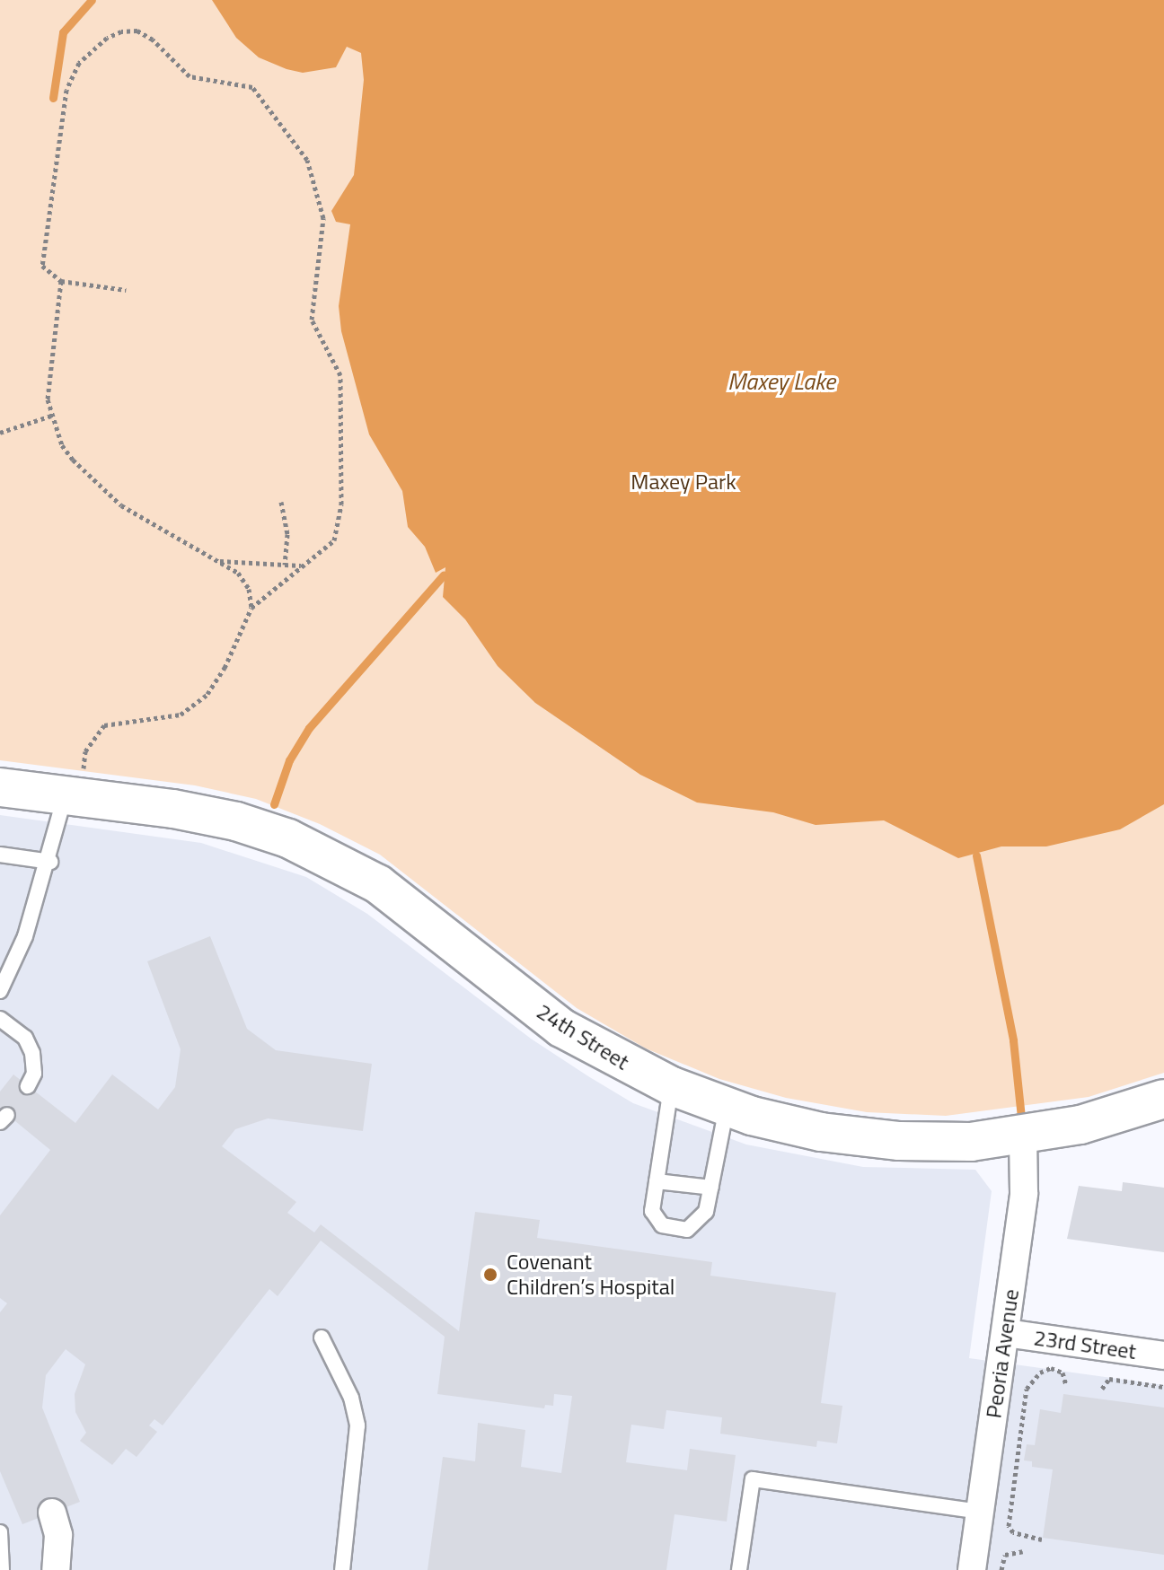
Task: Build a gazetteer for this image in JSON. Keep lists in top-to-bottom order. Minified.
{"streets":{"street":["24th Street","23rd Street","Peoria Avenue"]},"crossings":[["24th Street","Peoria Avenue"],["23rd Street","Peoria Avenue"]],"water":["Maxey Lake"],"parks":["Maxey Park"],"places":["Covenant Children’s Hospital"]}
